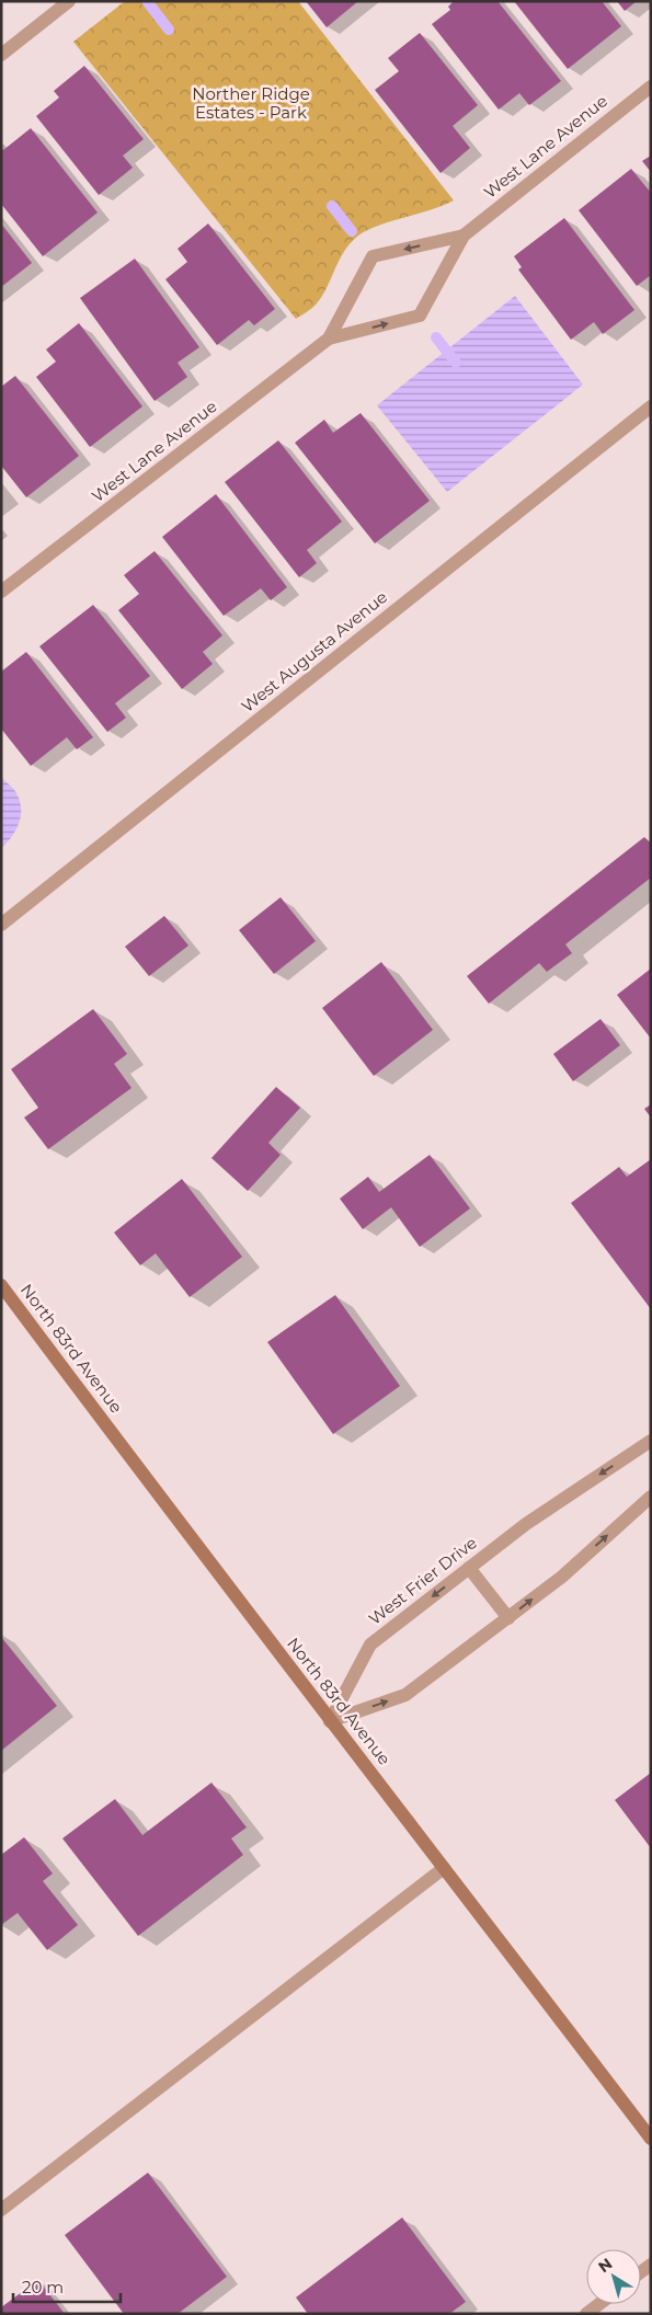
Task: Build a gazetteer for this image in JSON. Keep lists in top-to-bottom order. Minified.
{"streets":{"main road":["North 83rd Avenue"],"street":["West Lane Avenue","West Augusta Avenue","West Frier Drive"]},"crossings":[["North 83rd Avenue","West Frier Drive"]],"parks":["Norther Ridge Estates - Park"],"scale_bar":"20 m","north":"top left"}
